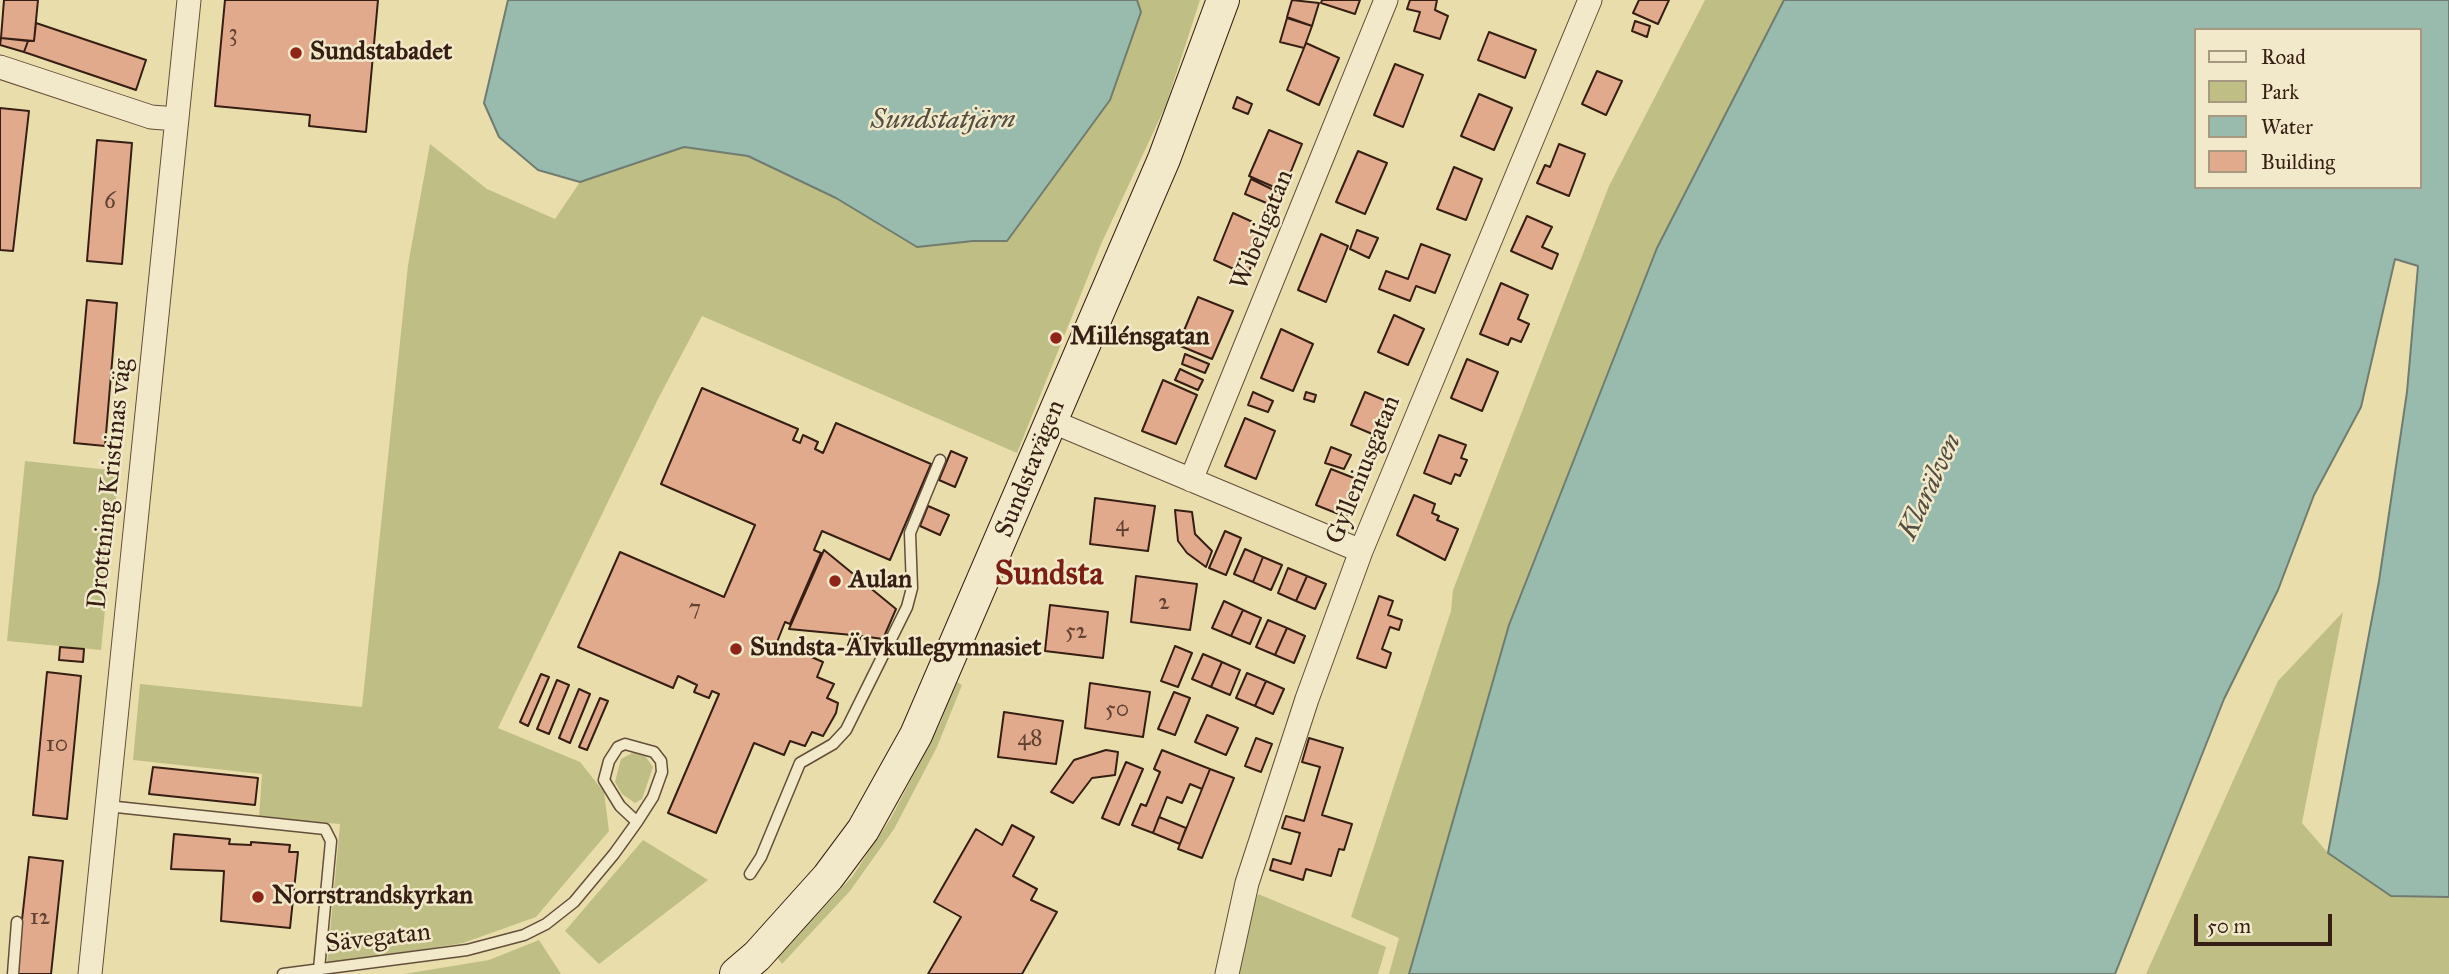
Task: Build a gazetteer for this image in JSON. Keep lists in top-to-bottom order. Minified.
{"streets":{"street":["Wibeligatan","Sundstavägen","Gylleniusgatan","Drottning Kristinas väg"],"lane":["Sävegatan"]},"districts":["Sundsta"],"water":["Sundstatjärn","Klarälven"],"places":["Sundstabadet","Millénsgatan","Aulan","Sundsta-Älvkullegymnasiet","Norrstrandskyrkan"],"house_numbers":["3","6","4","2","7","52","50","48","10","12"],"legend":["Road","Park","Water","Building"],"scale_bar":"50 m"}
